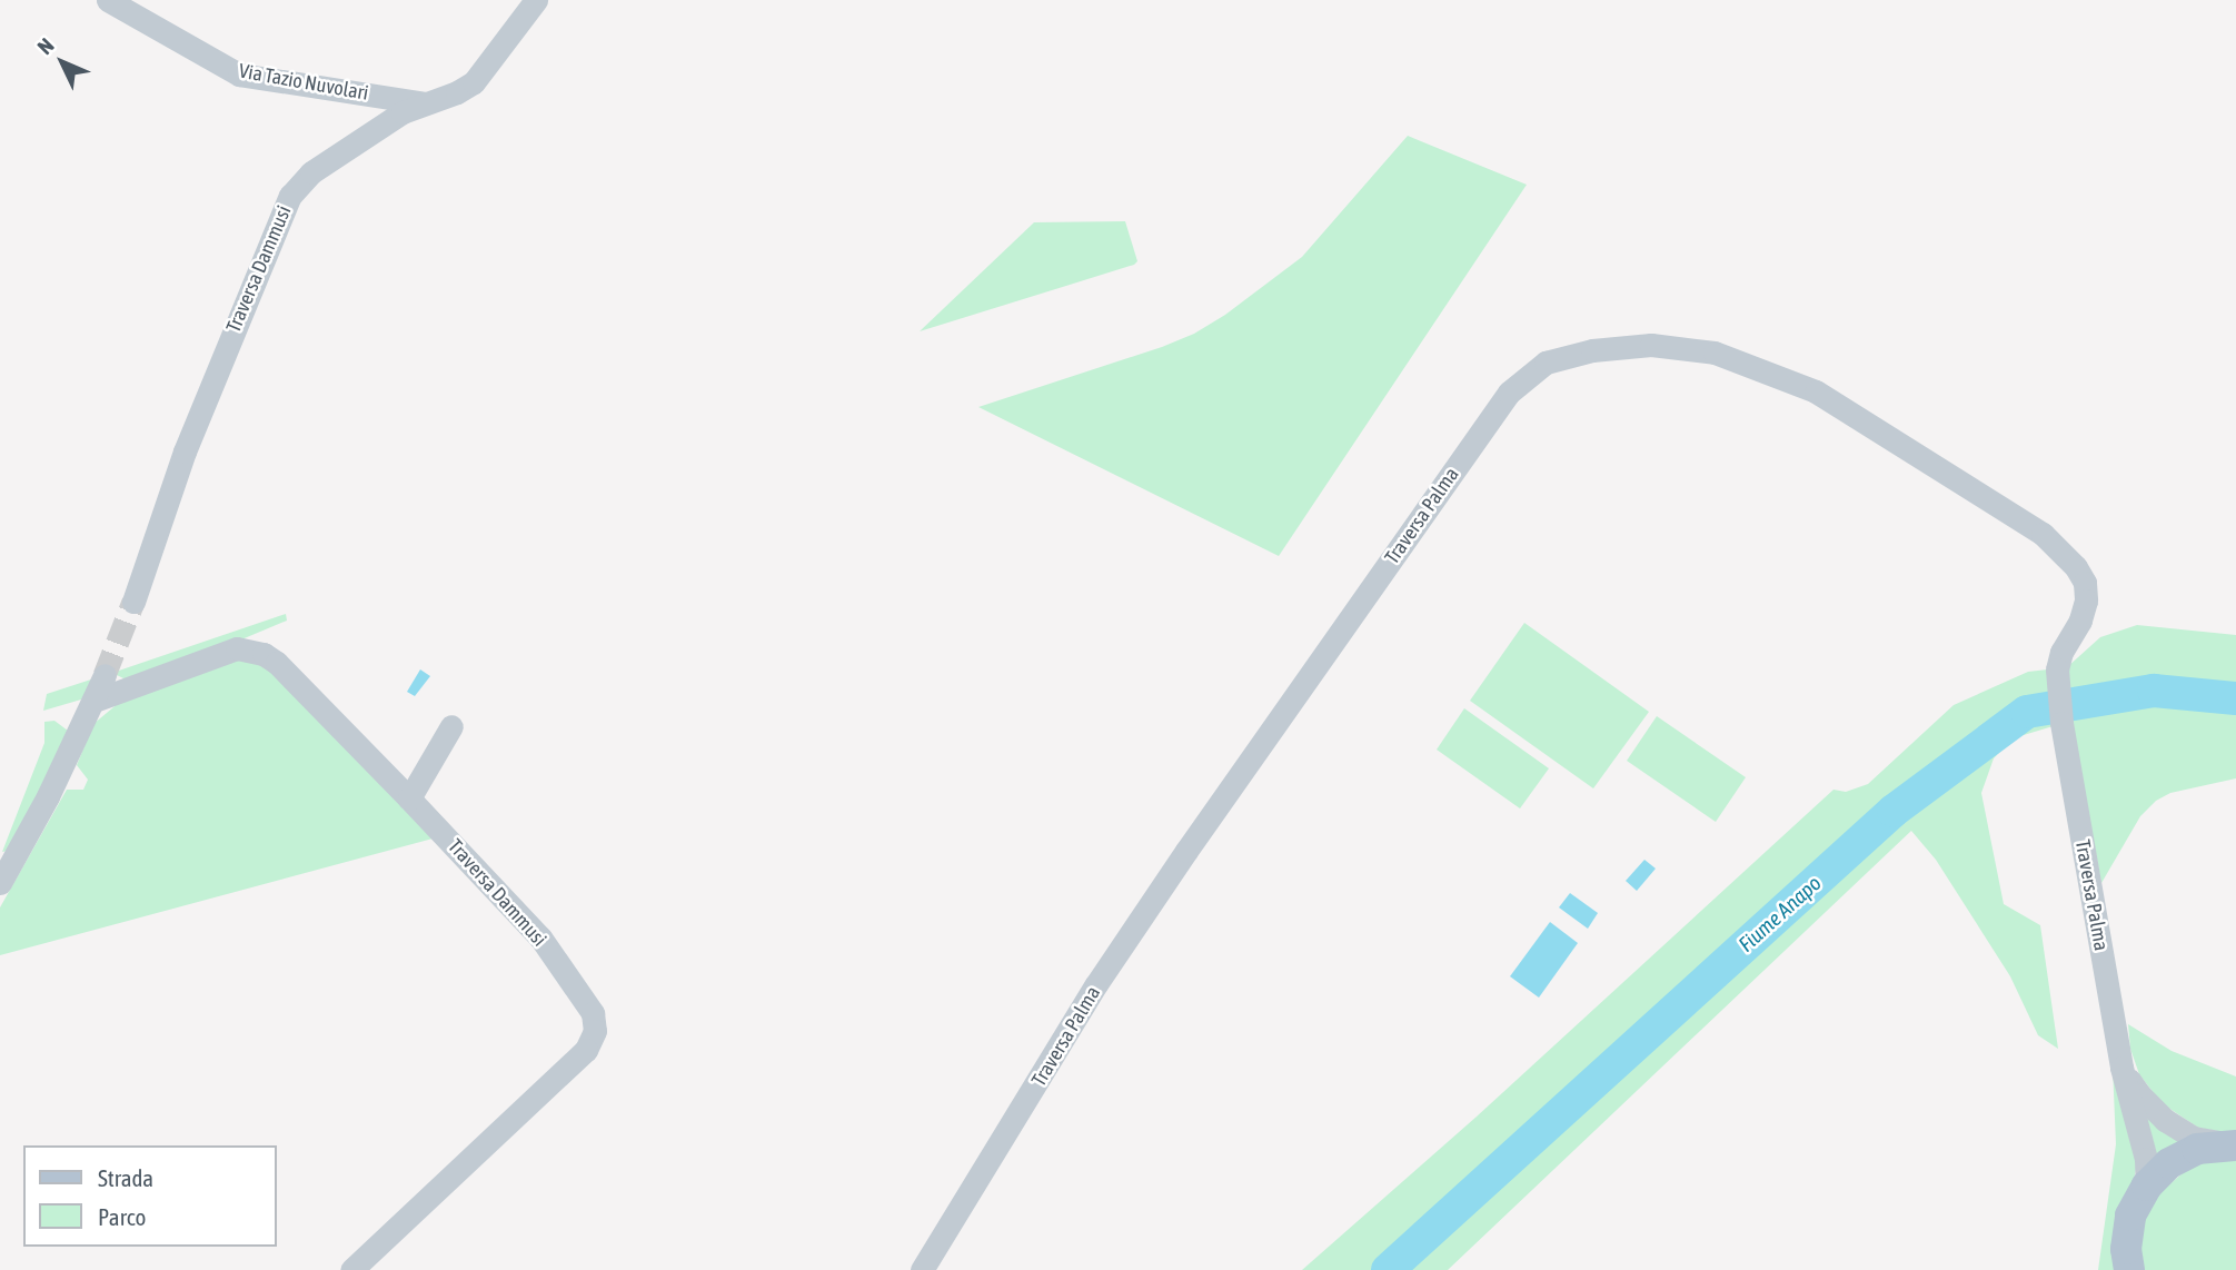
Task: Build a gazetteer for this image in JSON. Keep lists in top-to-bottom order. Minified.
{"streets":{"street":["Via Tazio Nuvolari","Traversa Dammusi","Traversa Palma"]},"crossings":[["Via Tazio Nuvolari","Traversa Dammusi"]],"water":["Fiume Anapo"],"legend":["Strada","Parco"],"north":"top left"}
